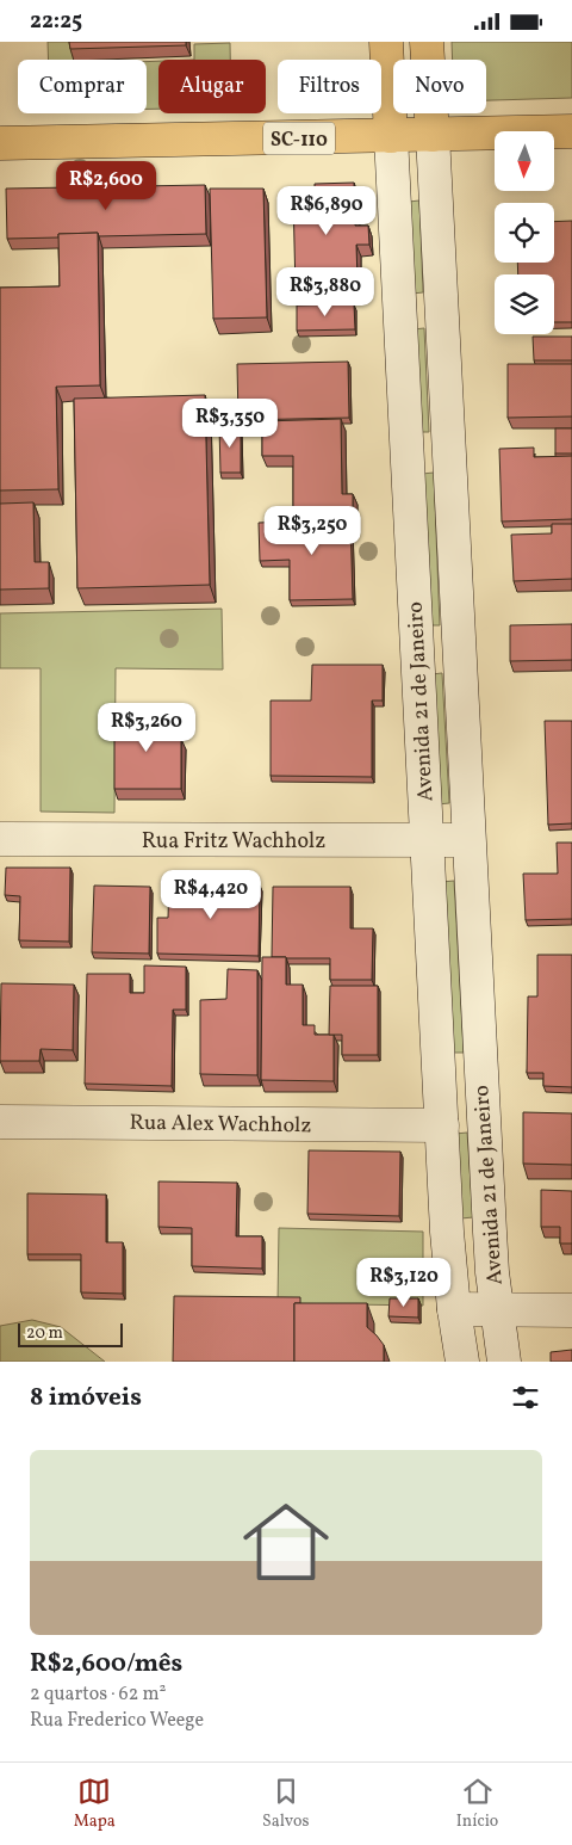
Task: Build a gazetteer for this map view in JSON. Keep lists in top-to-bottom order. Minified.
{"streets":{"main road":["SC-110","Avenida 21 de Janeiro","Rua Fritz Wachholz","Rua Alex Wachholz"]},"crossings":[["SC-110","Avenida 21 de Janeiro"],["Avenida 21 de Janeiro","Rua Fritz Wachholz"],["Avenida 21 de Janeiro","Rua Alex Wachholz"]],"scale_bar":"20 m","north":"bottom","page":{"status":"22:25","chip":["Comprar","Alugar","Filtros","Novo"],"price":["R$2,600","R$6,890","R$3,880","R$3,350","R$3,250","R$3,260","R$4,420","R$3,120"],"scale":"20 m","heading":"8 imóveis","list":[{"name":"R$2,600/mês","note":"2 quartos · 62 m² · Rua Frederico Weege"}],"tabs":["Mapa","Salvos","Início"]}}
